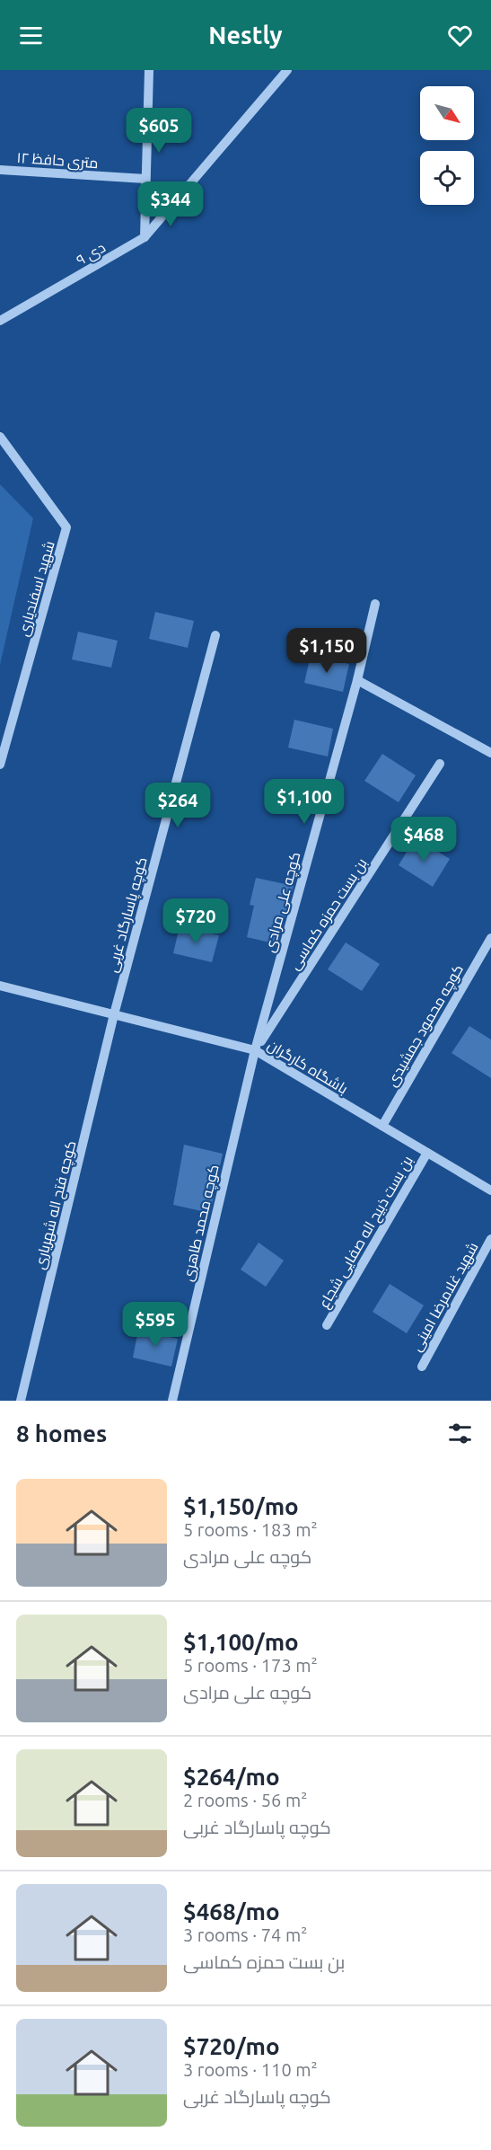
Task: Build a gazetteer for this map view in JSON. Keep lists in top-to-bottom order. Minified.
{"streets":{"street":["۱۲ متری حافظ","۹ دی","شهید اسفندیاری","کوچه علی مرادی","بن بست حمزه کماسی","کوچه پاسارگاد غربی","کوچه محمود جمشیدی","باشگاه کارگران","کوچه فتح اله شهریاری","کوچه محمد طاهری","بن بست ذبیح اله صفایی شجاع","شهید غلامرضا امینی"]},"crossings":[["کوچه علی مرادی","بن بست حمزه کماسی"],["کوچه علی مرادی","باشگاه کارگران"],["کوچه علی مرادی","کوچه محمد طاهری"],["بن بست حمزه کماسی","باشگاه کارگران"],["بن بست حمزه کماسی","کوچه محمد طاهری"],["کوچه پاسارگاد غربی","باشگاه کارگران"],["کوچه پاسارگاد غربی","کوچه فتح اله شهریاری"],["کوچه محمود جمشیدی","باشگاه کارگران"],["باشگاه کارگران","کوچه فتح اله شهریاری"],["باشگاه کارگران","کوچه محمد طاهری"],["باشگاه کارگران","بن بست ذبیح اله صفایی شجاع"]],"north":"bottom right","page":{"header":"Nestly","price":["$605","$344","$1,150","$1,100","$264","$468","$720","$595"],"heading":"8 homes","list":[{"name":"$1,150/mo","note":"5 rooms · 183 m² · کوچه علی مرادی"},{"name":"$1,100/mo","note":"5 rooms · 173 m² · کوچه علی مرادی"},{"name":"$264/mo","note":"2 rooms · 56 m² · کوچه پاسارگاد غربی"},{"name":"$468/mo","note":"3 rooms · 74 m² · بن بست حمزه کماسی"},{"name":"$720/mo","note":"3 rooms · 110 m² · کوچه پاسارگاد غربی"}]}}
